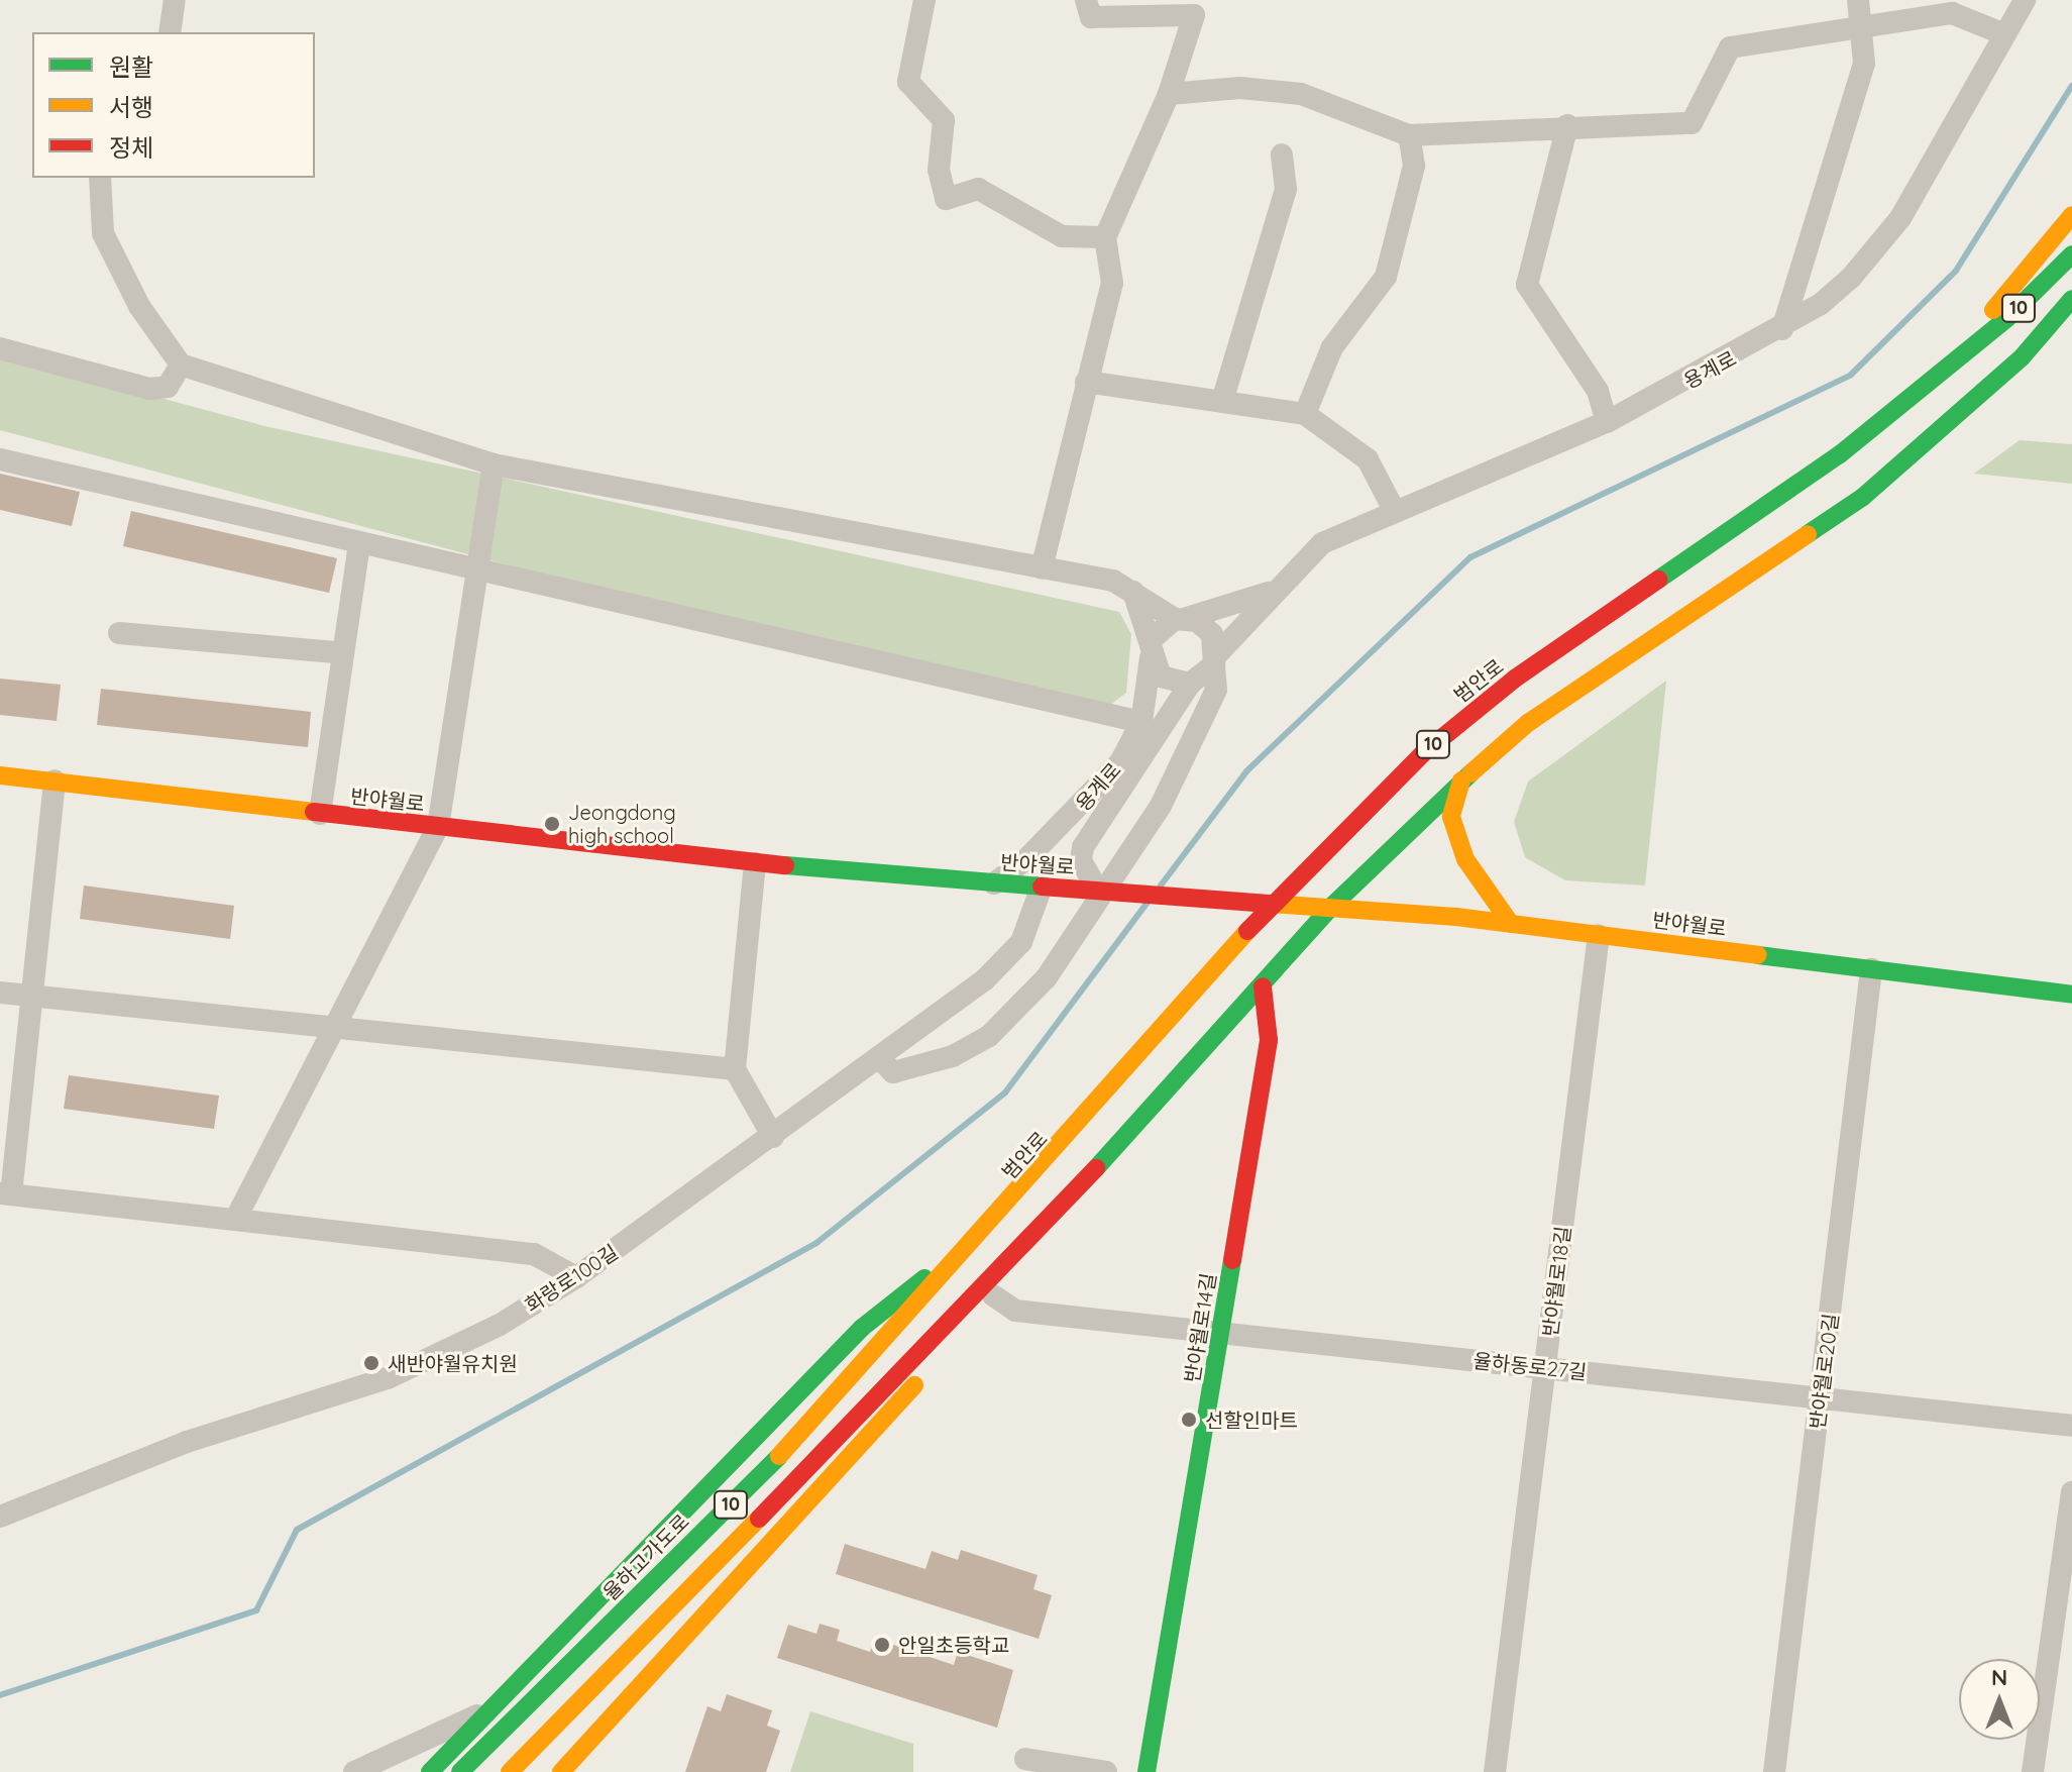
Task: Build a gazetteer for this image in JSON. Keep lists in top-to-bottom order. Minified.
{"streets":{"main road":["10","범안로","반야월로","반야월로14길","율하고가도로"],"street":["용계로","화랑로100길","반야월로18길","율하동로27길","반야월로20길"]},"crossings":[["10","반야월로"],["10","반야월로14길"],["용계로","반야월로"],["범안로","반야월로"],["범안로","율하고가도로"],["반야월로","화랑로100길"],["반야월로","반야월로18길"],["반야월로","반야월로20길"],["반야월로18길","율하동로27길"],["반야월로14길","율하동로27길"],["율하동로27길","반야월로20길"]],"places":["Jeongdong high school","새반야월유치원","선할인마트","안일초등학교"],"legend":["원활","서행","정체"],"north":"top"}
